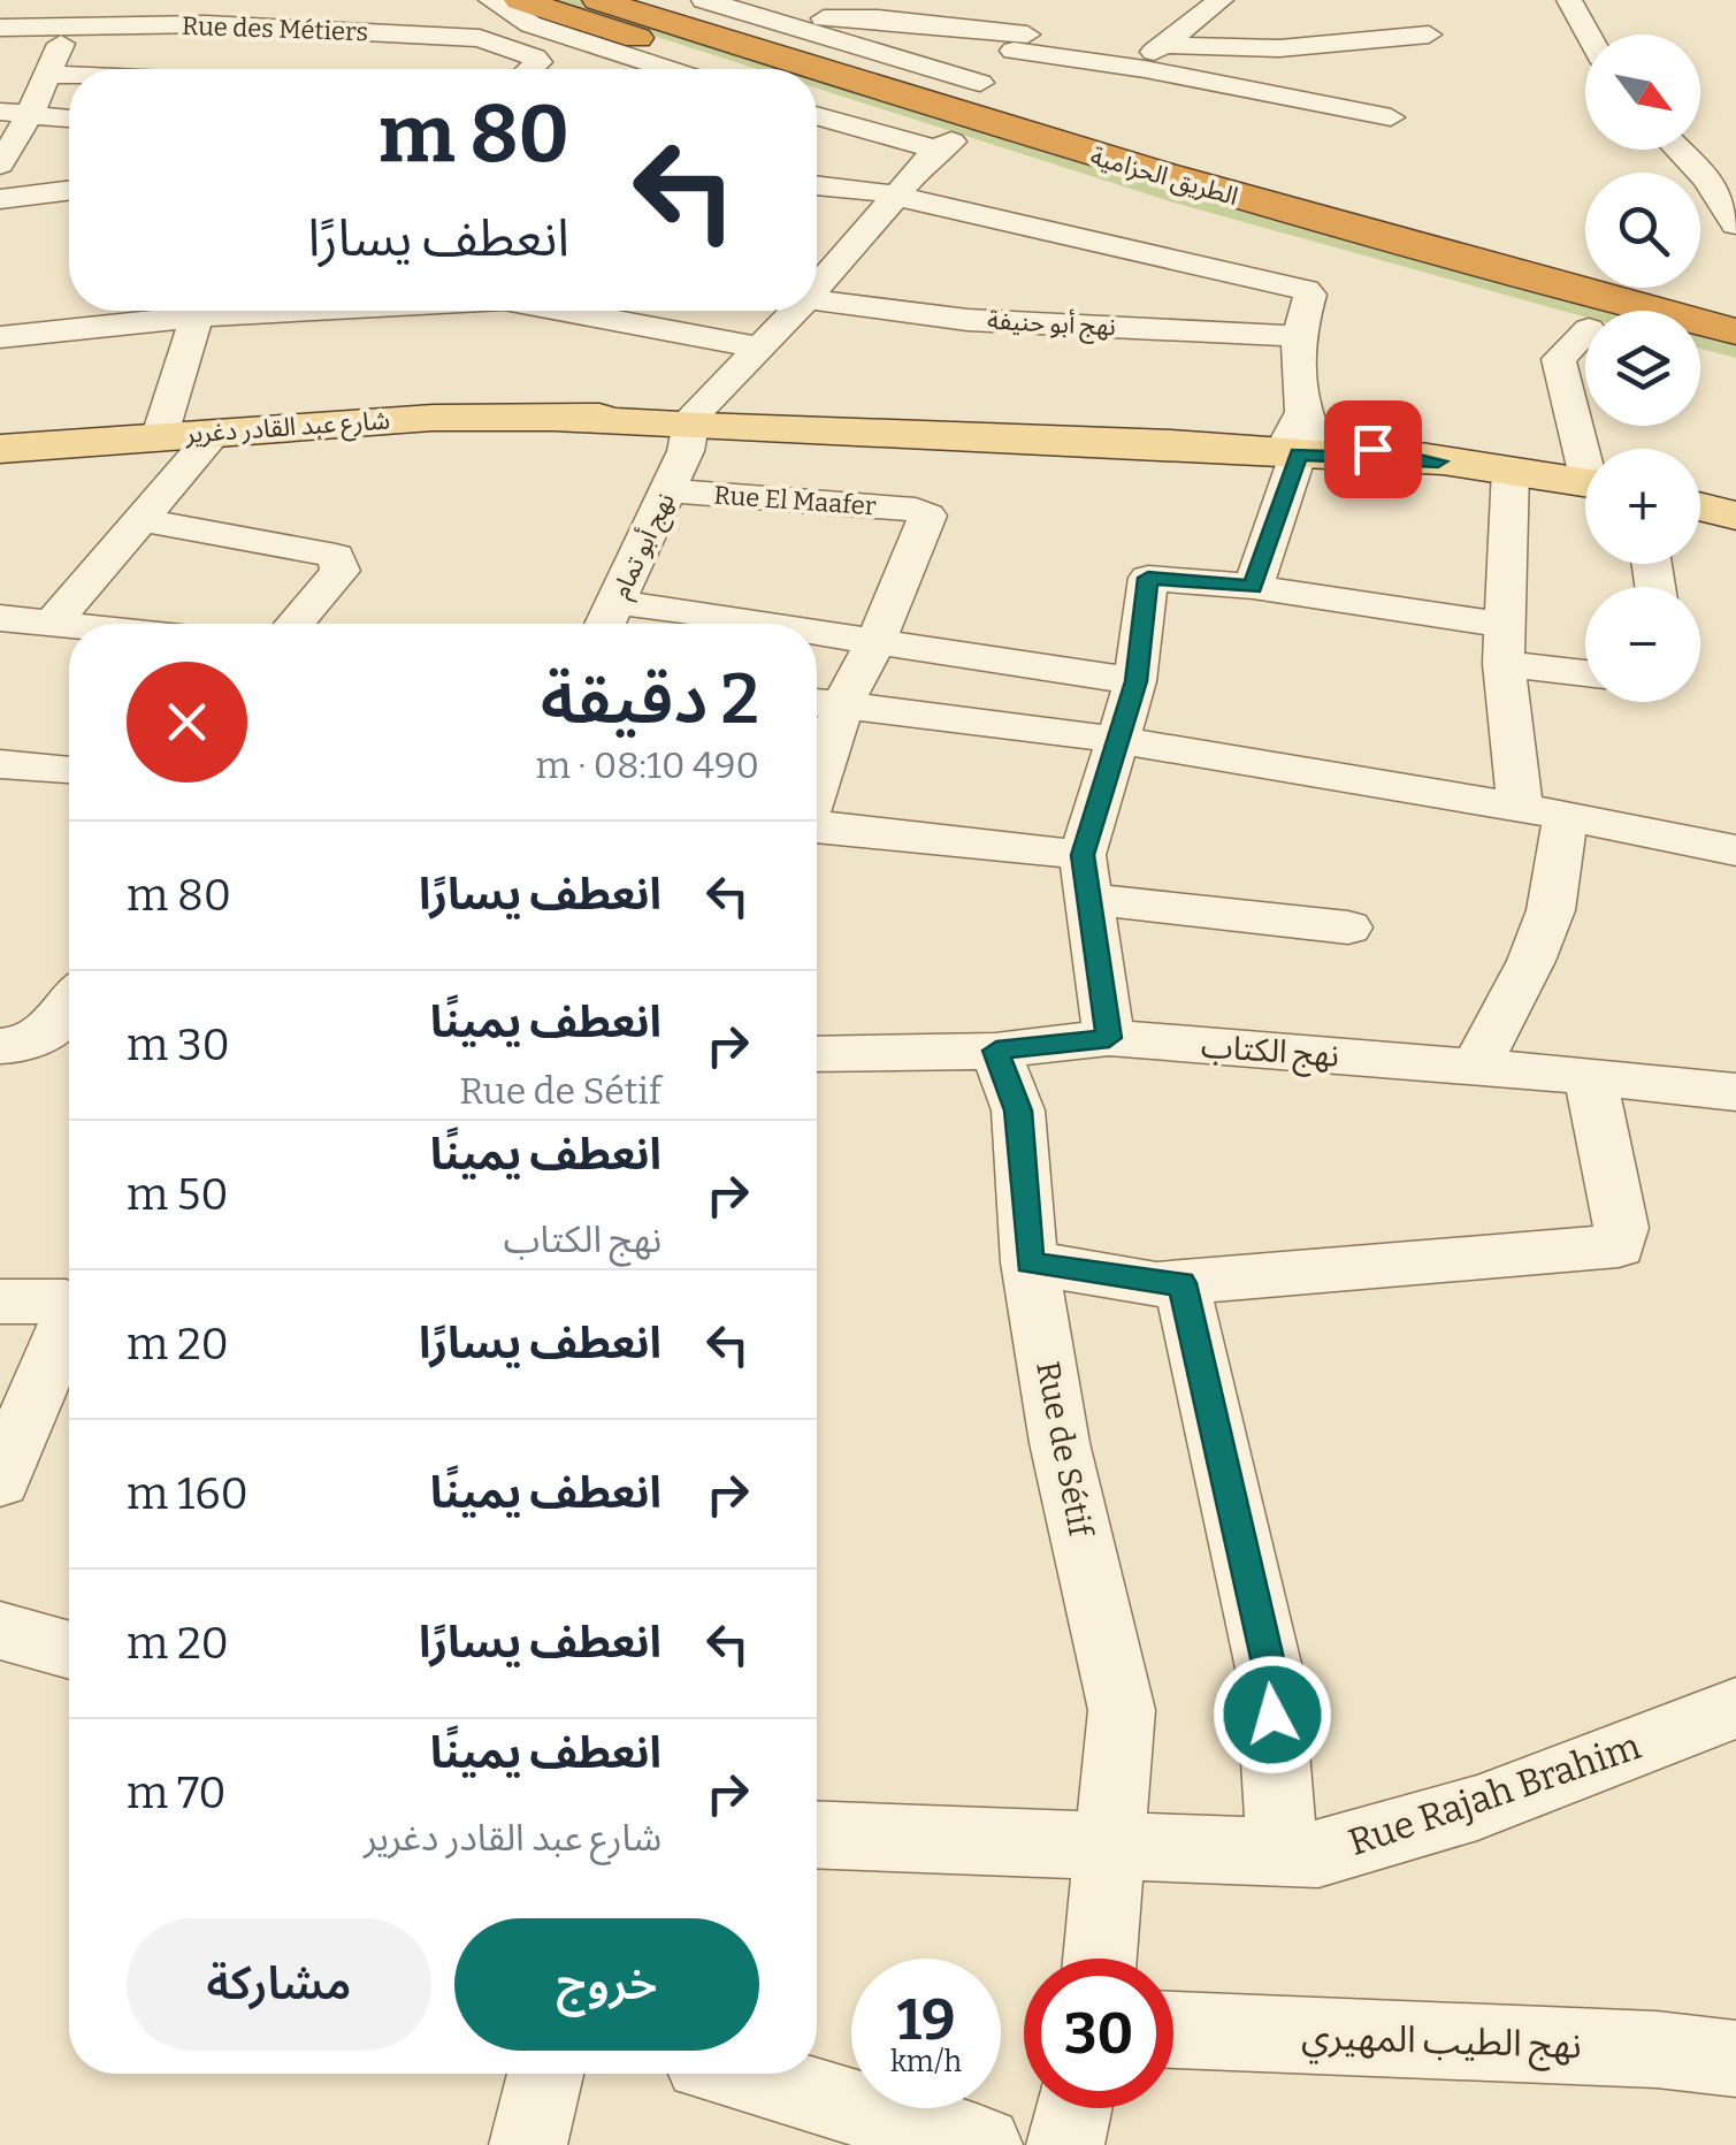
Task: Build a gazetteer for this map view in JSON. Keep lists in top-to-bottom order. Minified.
{"streets":{"highway":["الطريق الحزامية"],"main road":["شارع عبد القادر دغرير"],"street":["Rue des Métiers","نهج أبو حنيفة","Rue El Maafer","نهج أبو تمام","نهج الكتاب","Rue de Sétif","Rue Rajah Brahim","نهج الطيب المهيري"]},"crossings":[["الطريق الحزامية","نهج أبو تمام"],["شارع عبد القادر دغرير","نهج أبو تمام"],["Rue El Maafer","نهج أبو تمام"],["نهج الكتاب","Rue de Sétif"],["Rue de Sétif","Rue Rajah Brahim"]],"north":"bottom right","page":{"map_buttons":["+","−"],"turn":["80 m","انعطف يسارًا"],"heading":["2 دقيقة","490 m · 08:10"],"list":[{"name":"انعطف يسارًا","value":"80 m"},{"name":"انعطف يمينًا","note":"Rue de Sétif","value":"30 m"},{"name":"انعطف يمينًا","note":"نهج الكتاب","value":"50 m"},{"name":"انعطف يسارًا","value":"20 m"},{"name":"انعطف يمينًا","value":"160 m"},{"name":"انعطف يسارًا","value":"20 m"},{"name":"انعطف يمينًا","note":"شارع عبد القادر دغرير","value":"70 m"}],"buttons":["خروج","مشاركة"],"speed":"19 km/h","limit":"30"}}
